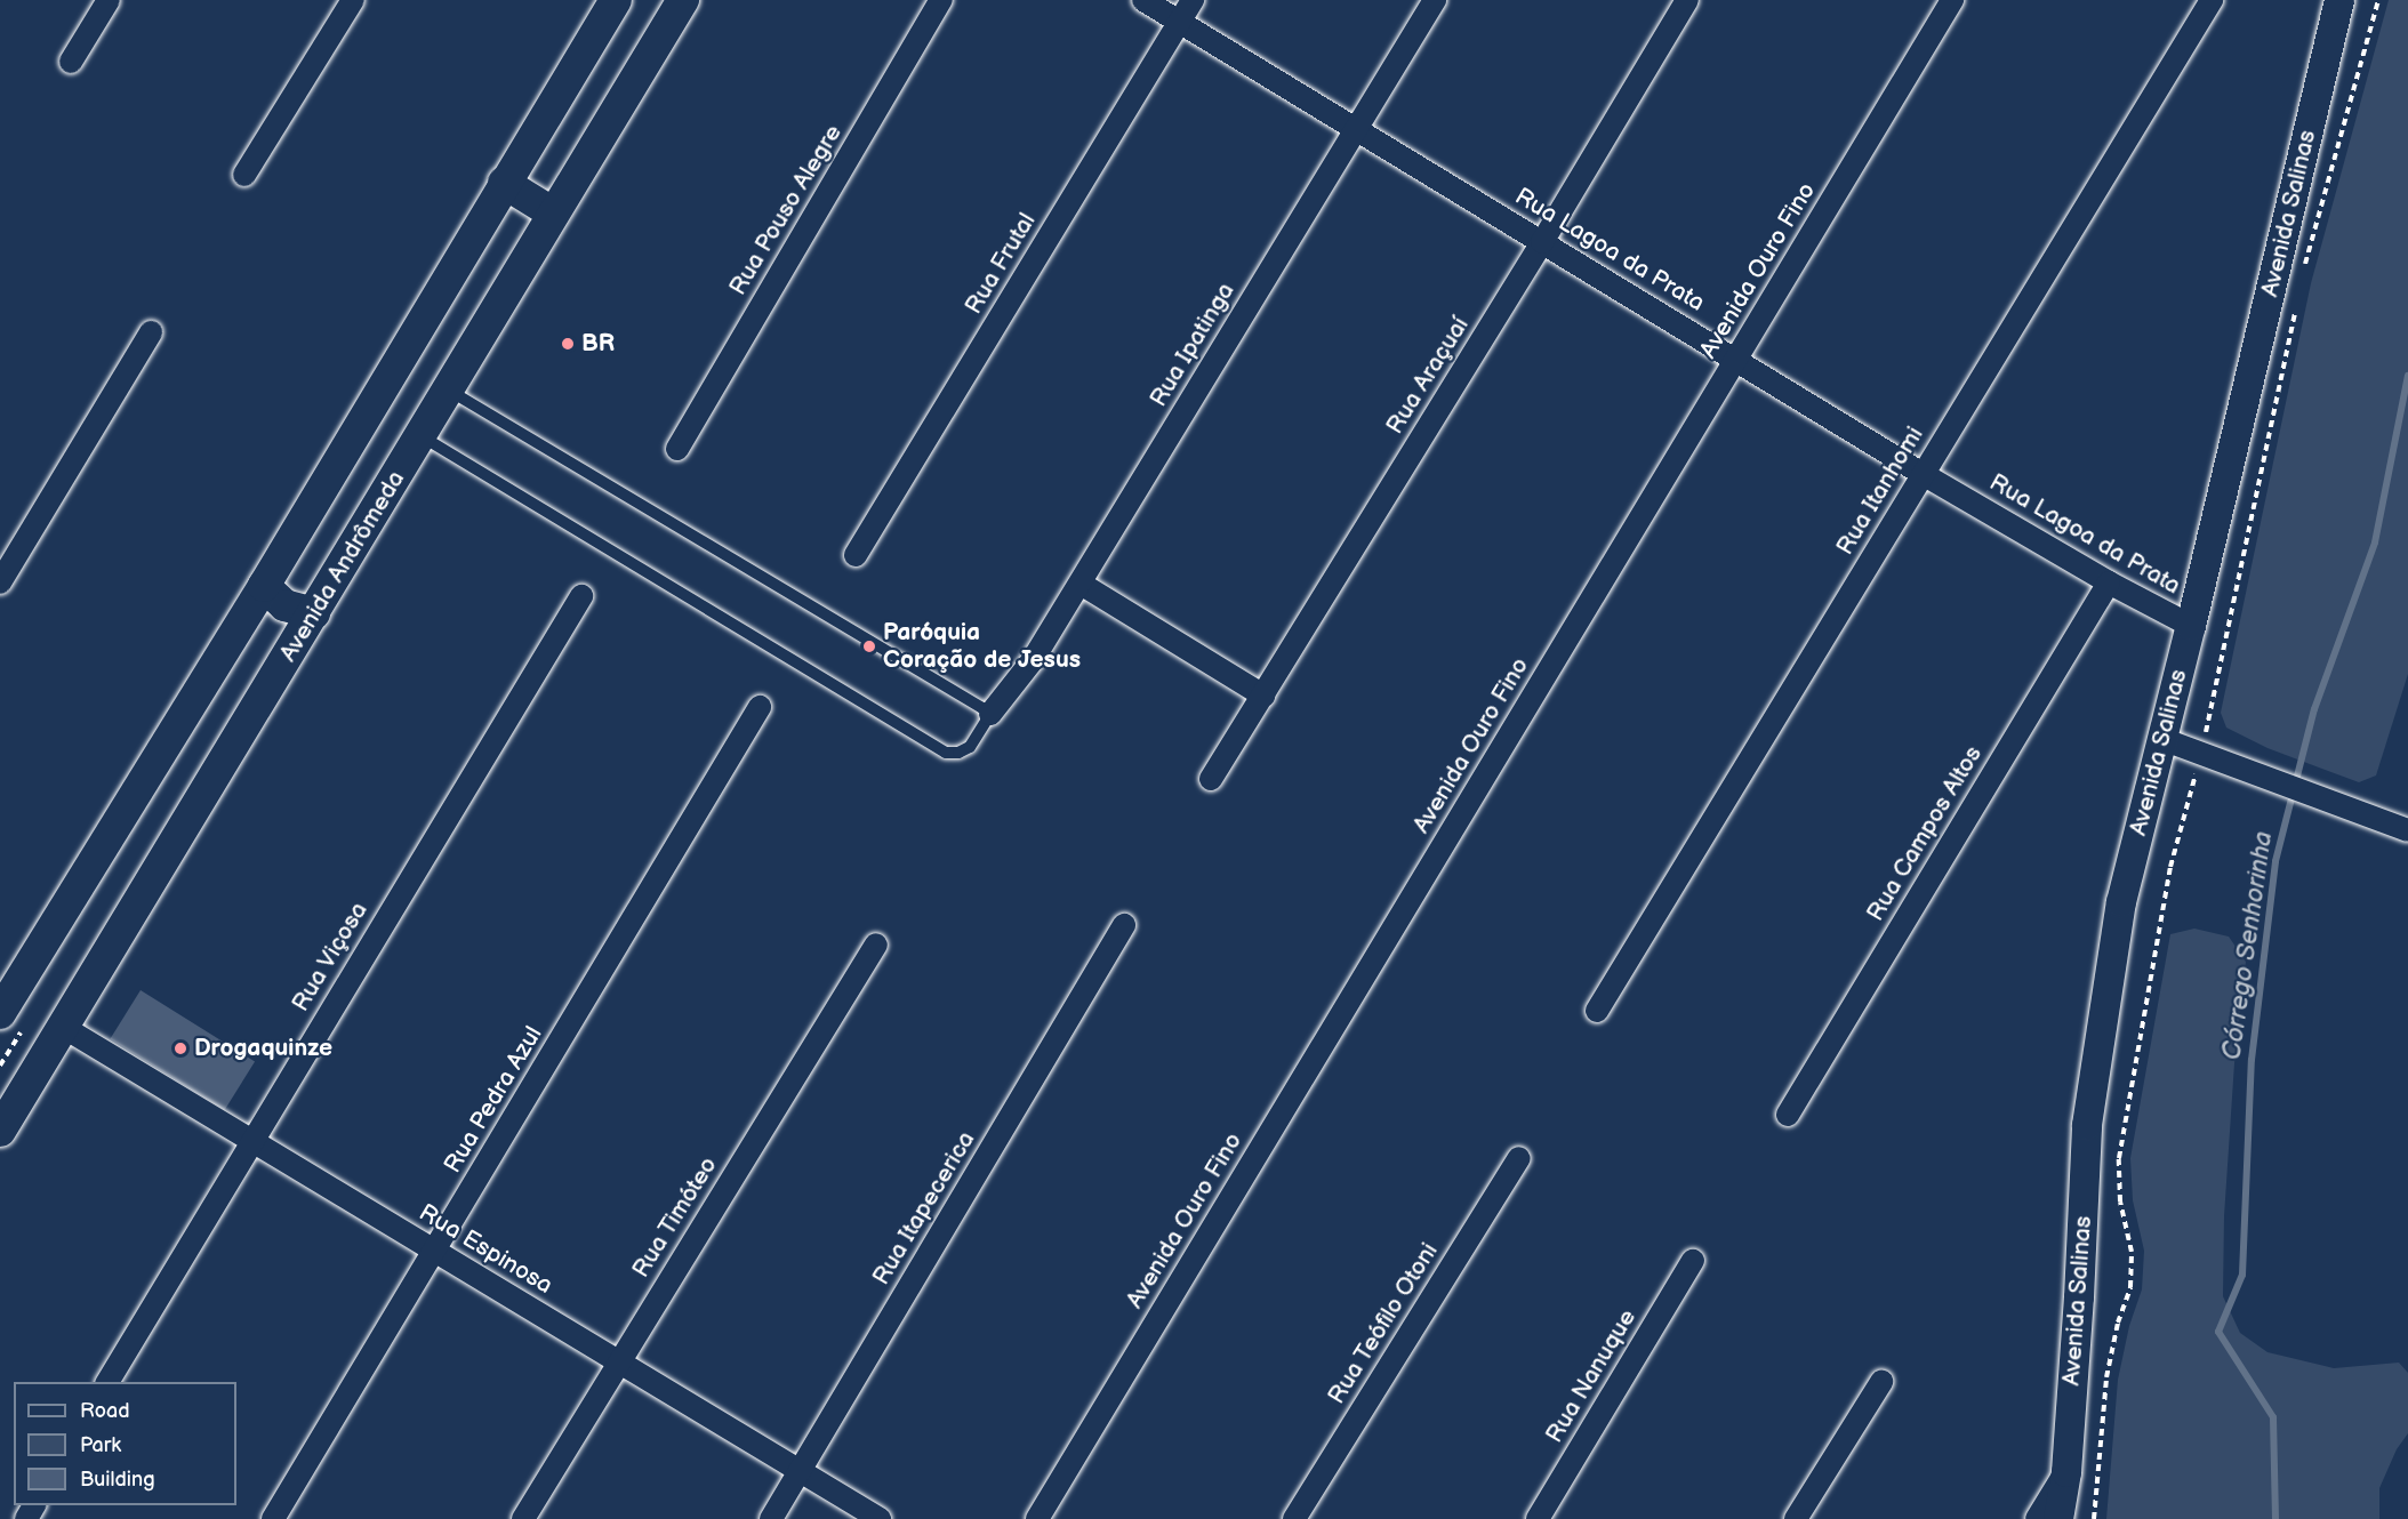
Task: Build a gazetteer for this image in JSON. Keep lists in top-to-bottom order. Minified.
{"streets":{"main road":["Avenida Andrômeda"],"street":["Rua Pouso Alegre","Avenida Salinas","Rua Lagoa da Prata","Rua Frutal","Avenida Ouro Fino","Rua Ipatinga","Rua Araçuaí","Rua Itanhomi","Rua Campos Altos","Rua Viçosa","Rua Pedra Azul","Rua Itapecerica","Rua Timóteo","Rua Espinosa","Rua Teófilo Otoni","Rua Nanuque"]},"crossings":[["Avenida Salinas","Rua Lagoa da Prata"],["Rua Lagoa da Prata","Rua Frutal"],["Rua Lagoa da Prata","Avenida Ouro Fino"],["Rua Lagoa da Prata","Rua Ipatinga"],["Rua Lagoa da Prata","Rua Araçuaí"],["Rua Lagoa da Prata","Rua Itanhomi"],["Rua Lagoa da Prata","Rua Campos Altos"],["Avenida Andrômeda","Rua Espinosa"],["Rua Viçosa","Rua Espinosa"],["Rua Pedra Azul","Rua Espinosa"],["Rua Itapecerica","Rua Espinosa"],["Rua Timóteo","Rua Espinosa"]],"water":["Córrego Senhorinha"],"places":["BR","Paróquia Coração de Jesus","Drogaquinze"],"legend":["Road","Park","Building"]}
